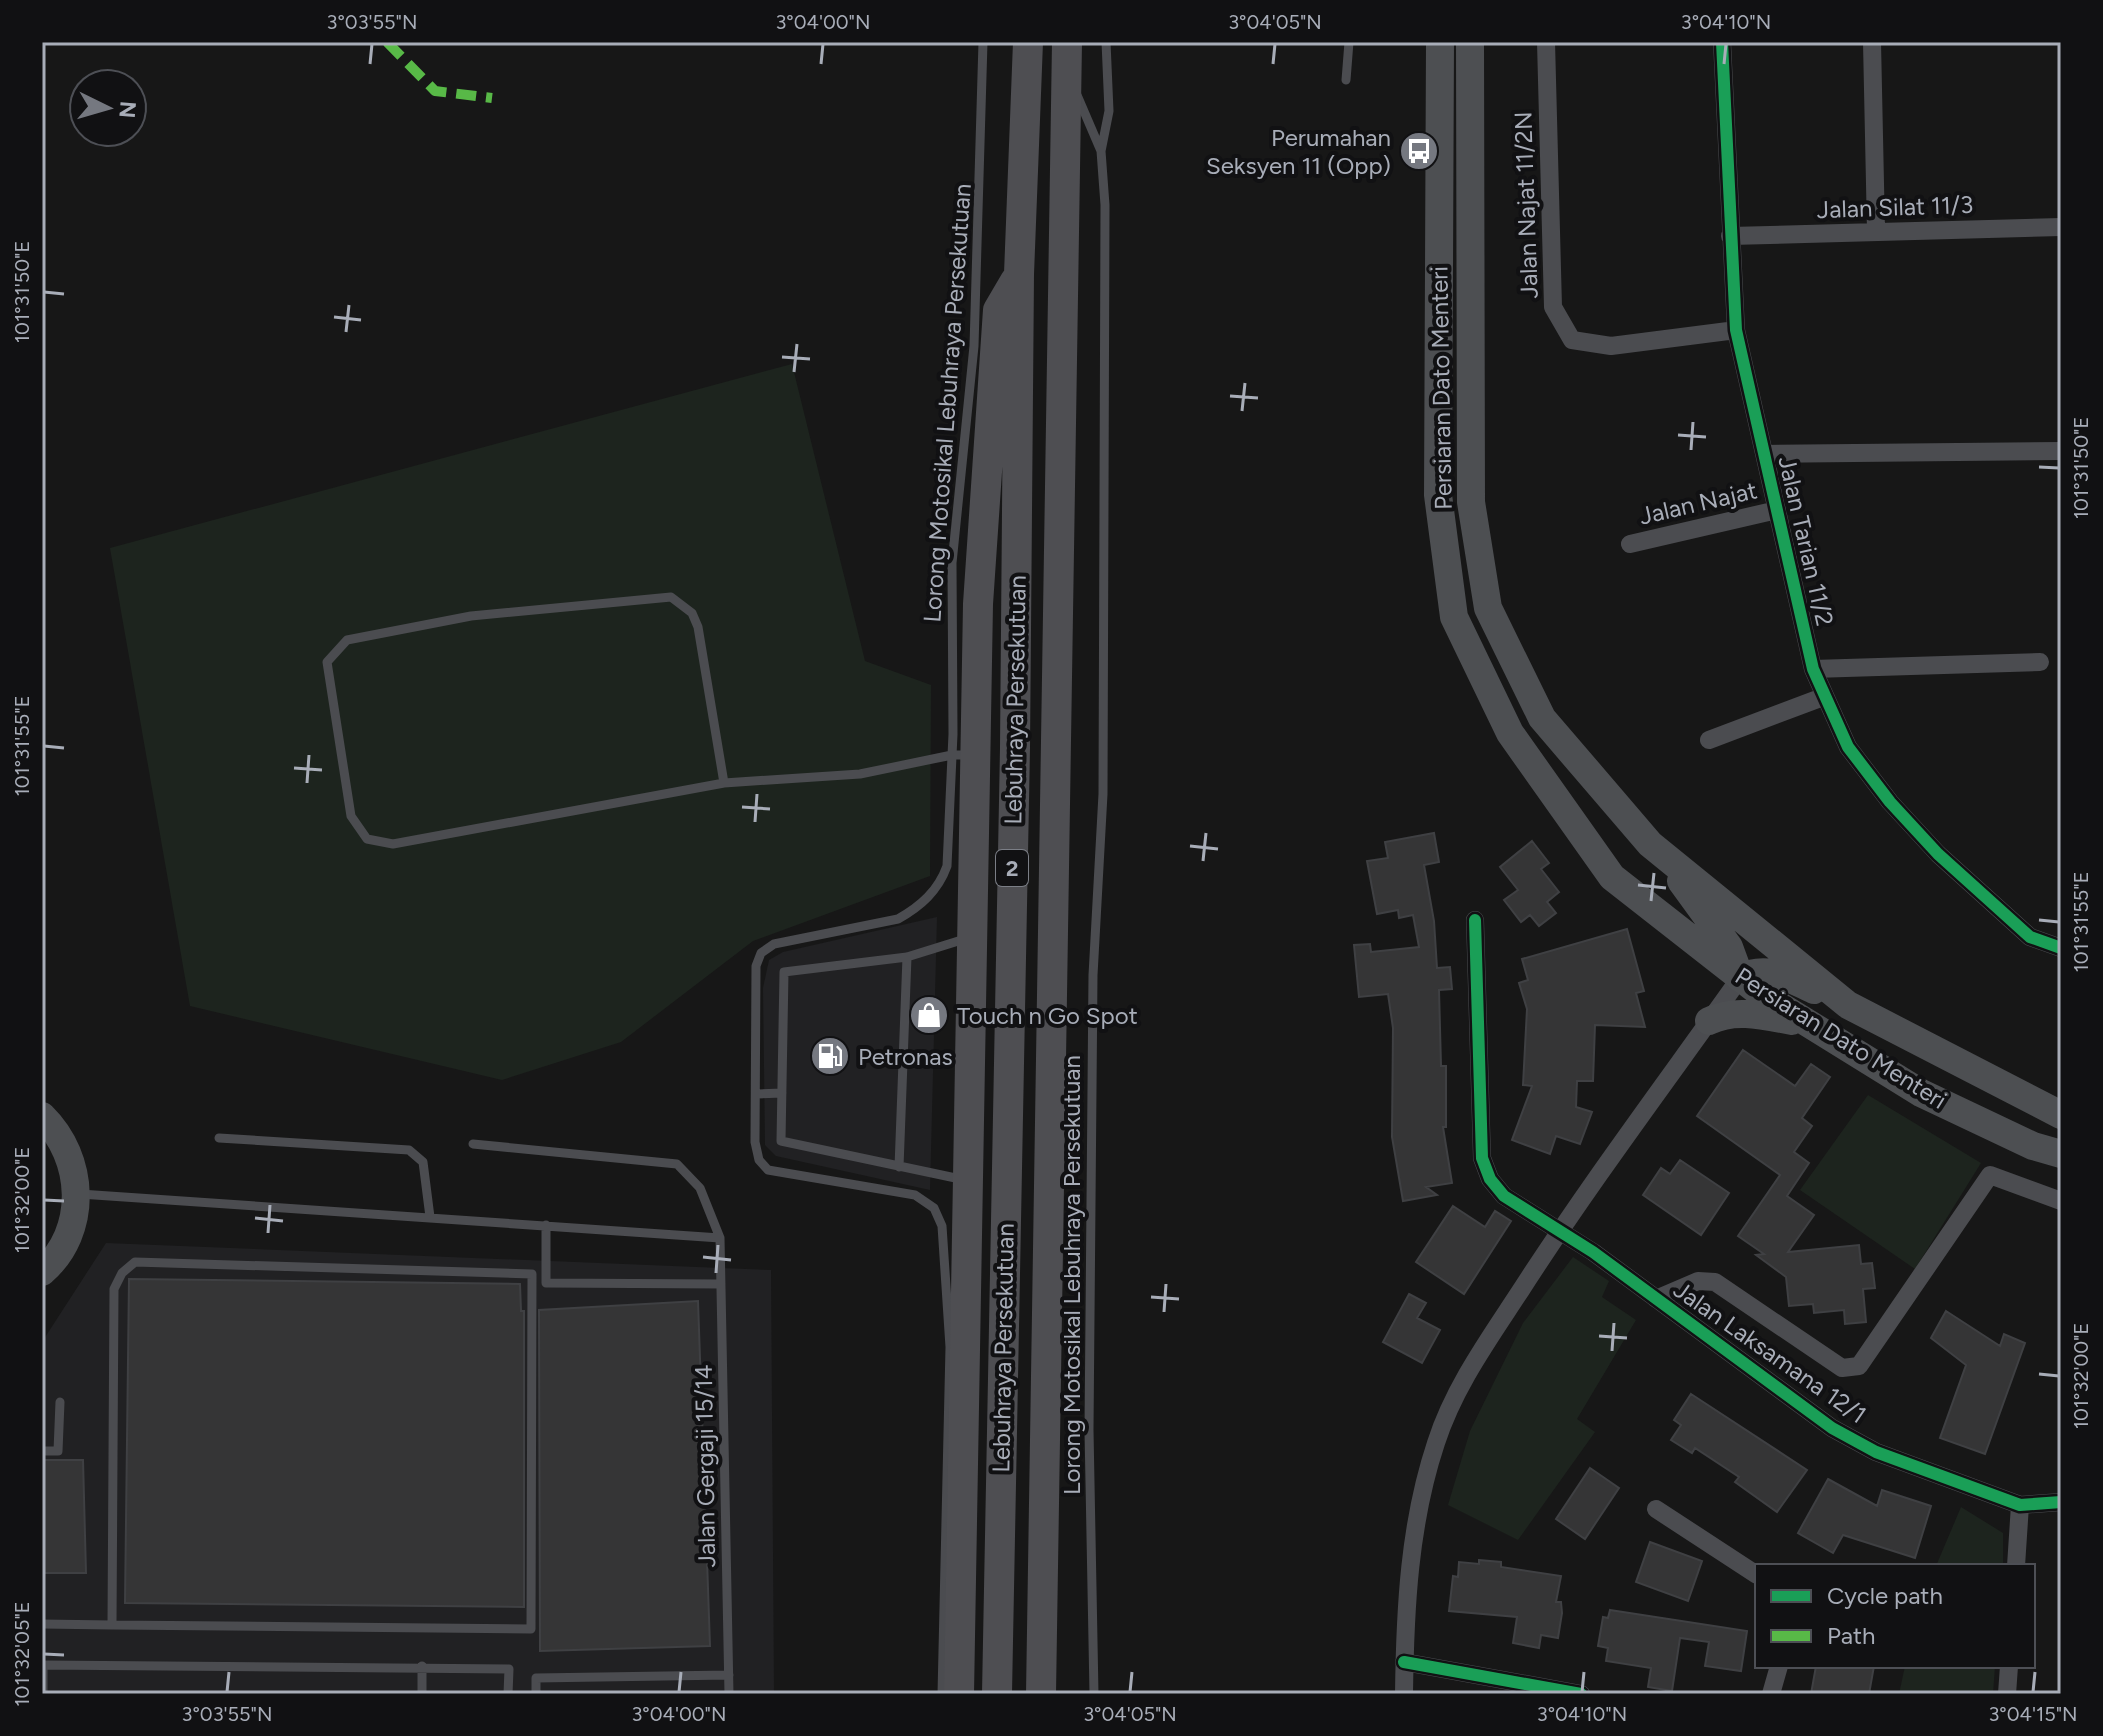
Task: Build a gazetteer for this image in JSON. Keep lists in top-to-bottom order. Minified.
{"streets":{"highway":["Lebuhraya Persekutuan","2"],"main road":["Persiaran Dato Menteri"],"street":["Jalan Najat 11/2N","Jalan Silat 11/3","Jalan Najat","Jalan Tarian 11/2","Jalan Laksamana 12/1"],"lane":["Lorong Motosikal Lebuhraya Persekutuan","Jalan Gergaji 15/14"]},"crossings":[["Jalan Najat 11/2N","Jalan Tarian 11/2"],["Jalan Silat 11/3","Jalan Tarian 11/2"],["Jalan Najat","Jalan Tarian 11/2"]],"places":{"bus stop":["Perumahan Seksyen 11 (Opp)"],"shop":["Touch n Go Spot"],"fuel station":["Petronas"]},"legend":["Cycle path","Path"],"north":"right","coordinates":["3°03'55\"N","3°04'00\"N","3°04'05\"N","3°04'10\"N","101°31'50\"E","101°31'55\"E","101°32'00\"E","101°32'05\"E","3°04'15\"N"]}
